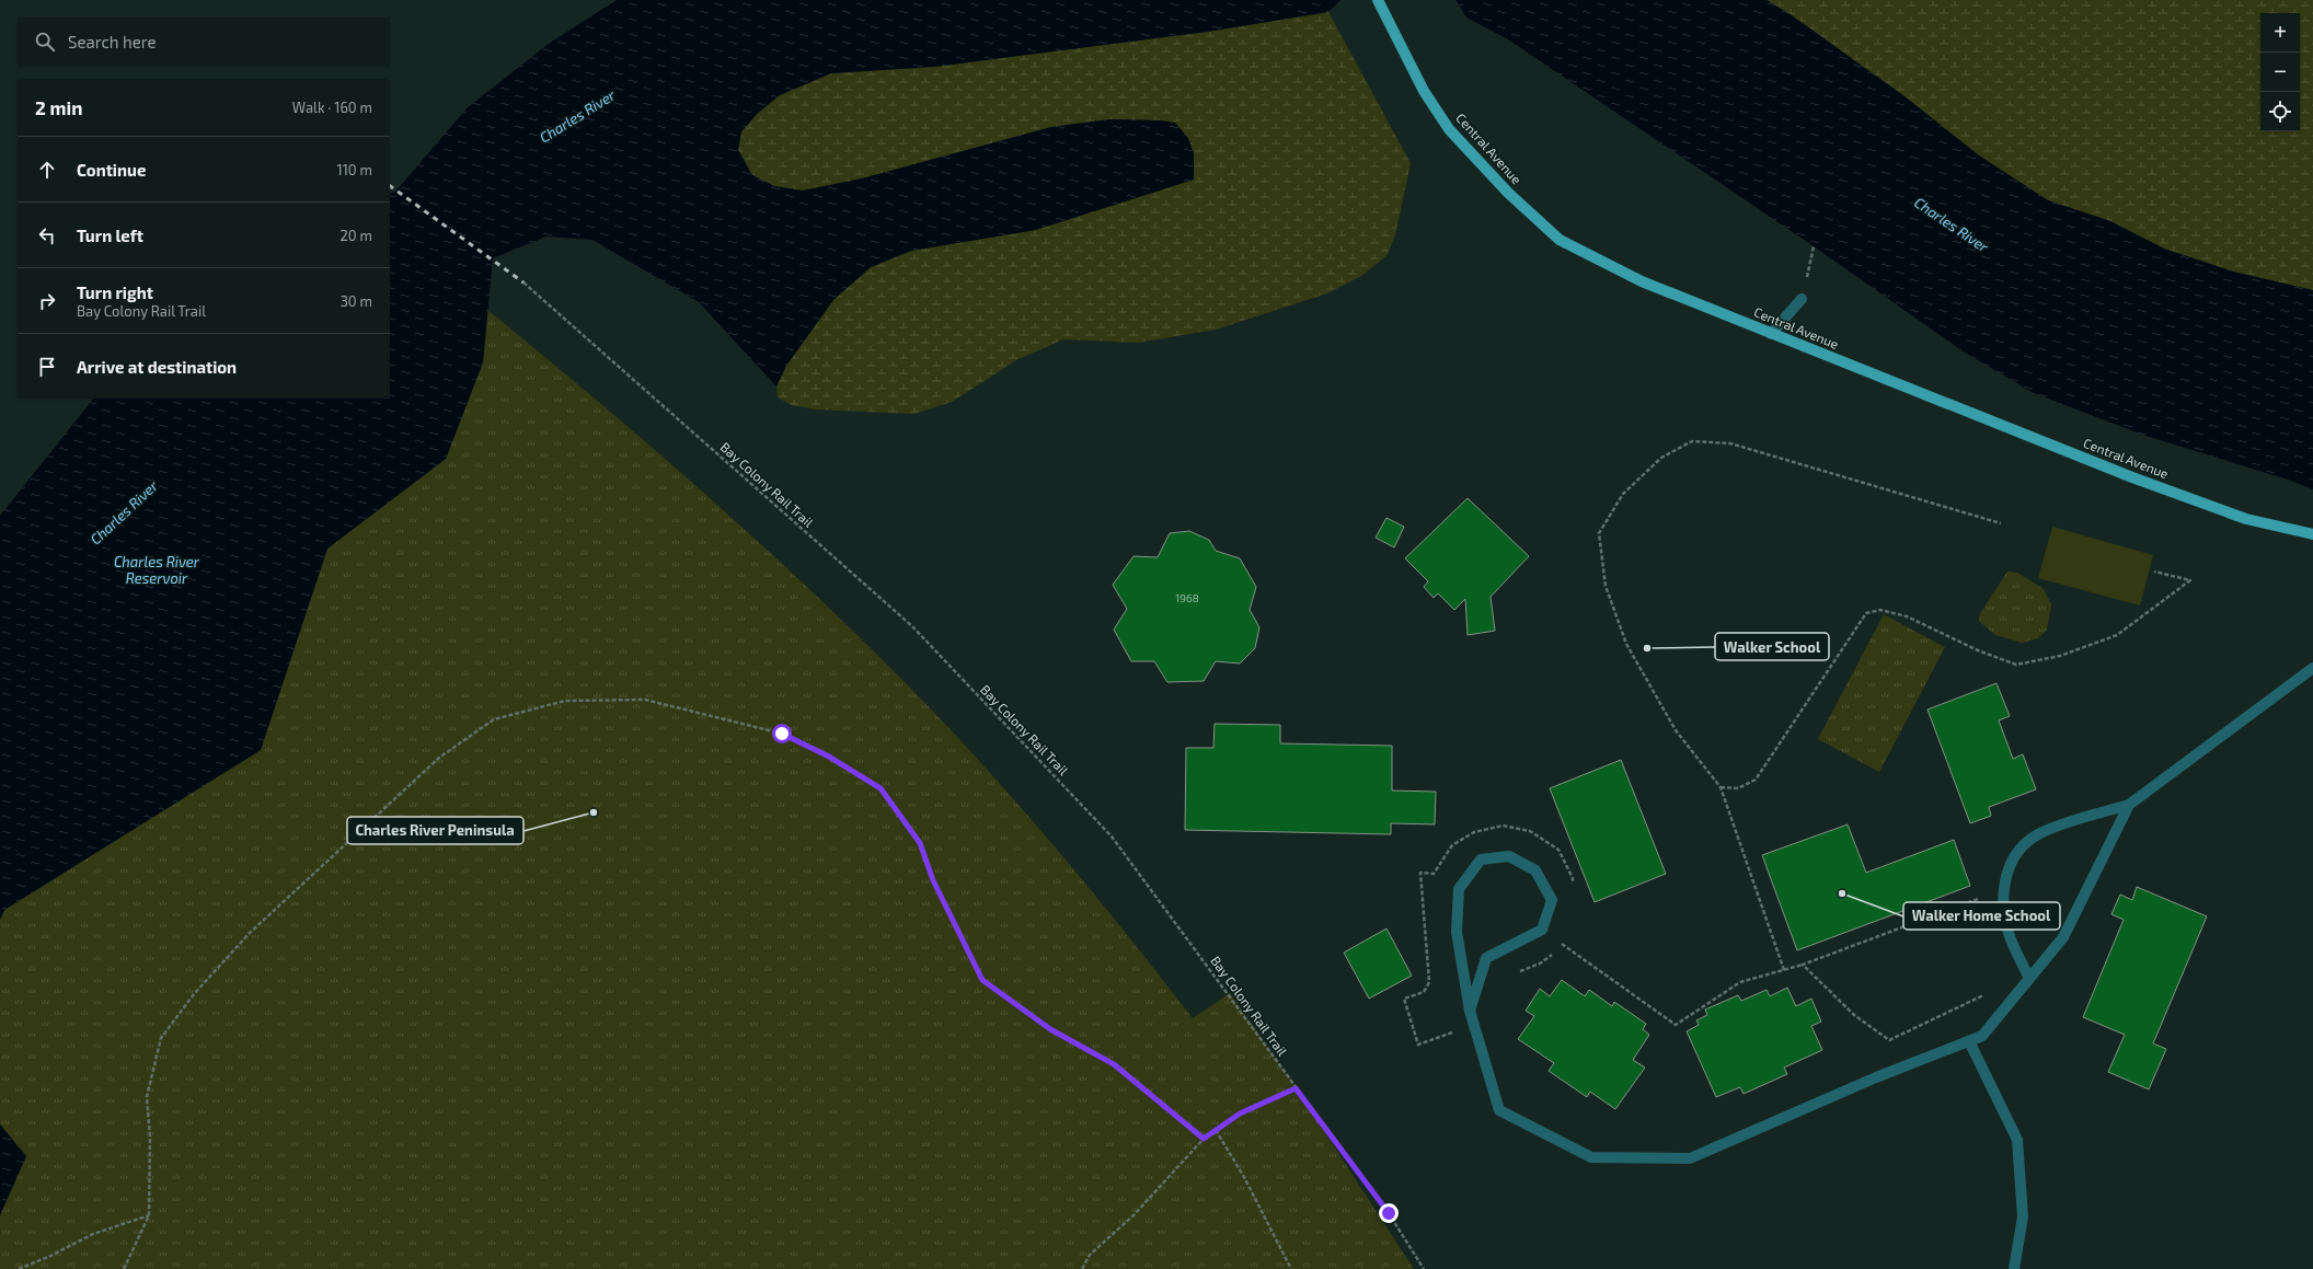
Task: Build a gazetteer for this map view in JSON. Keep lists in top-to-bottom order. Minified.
{"streets":{"main road":["Central Avenue"],"path":["Bay Colony Rail Trail"]},"water":["Charles River","Charles River Reservoir"],"places":["Walker School","Charles River Peninsula","Walker Home School"],"house_numbers":["1968"],"page":{"map_buttons":["+","−"],"search":"Search here","heading":["2 min","Walk · 160 m"],"list":[["Continue","110 m"],["Turn left","20 m"],["Turn right","Bay Colony Rail Trail","30 m"],"Arrive at destination"]}}
